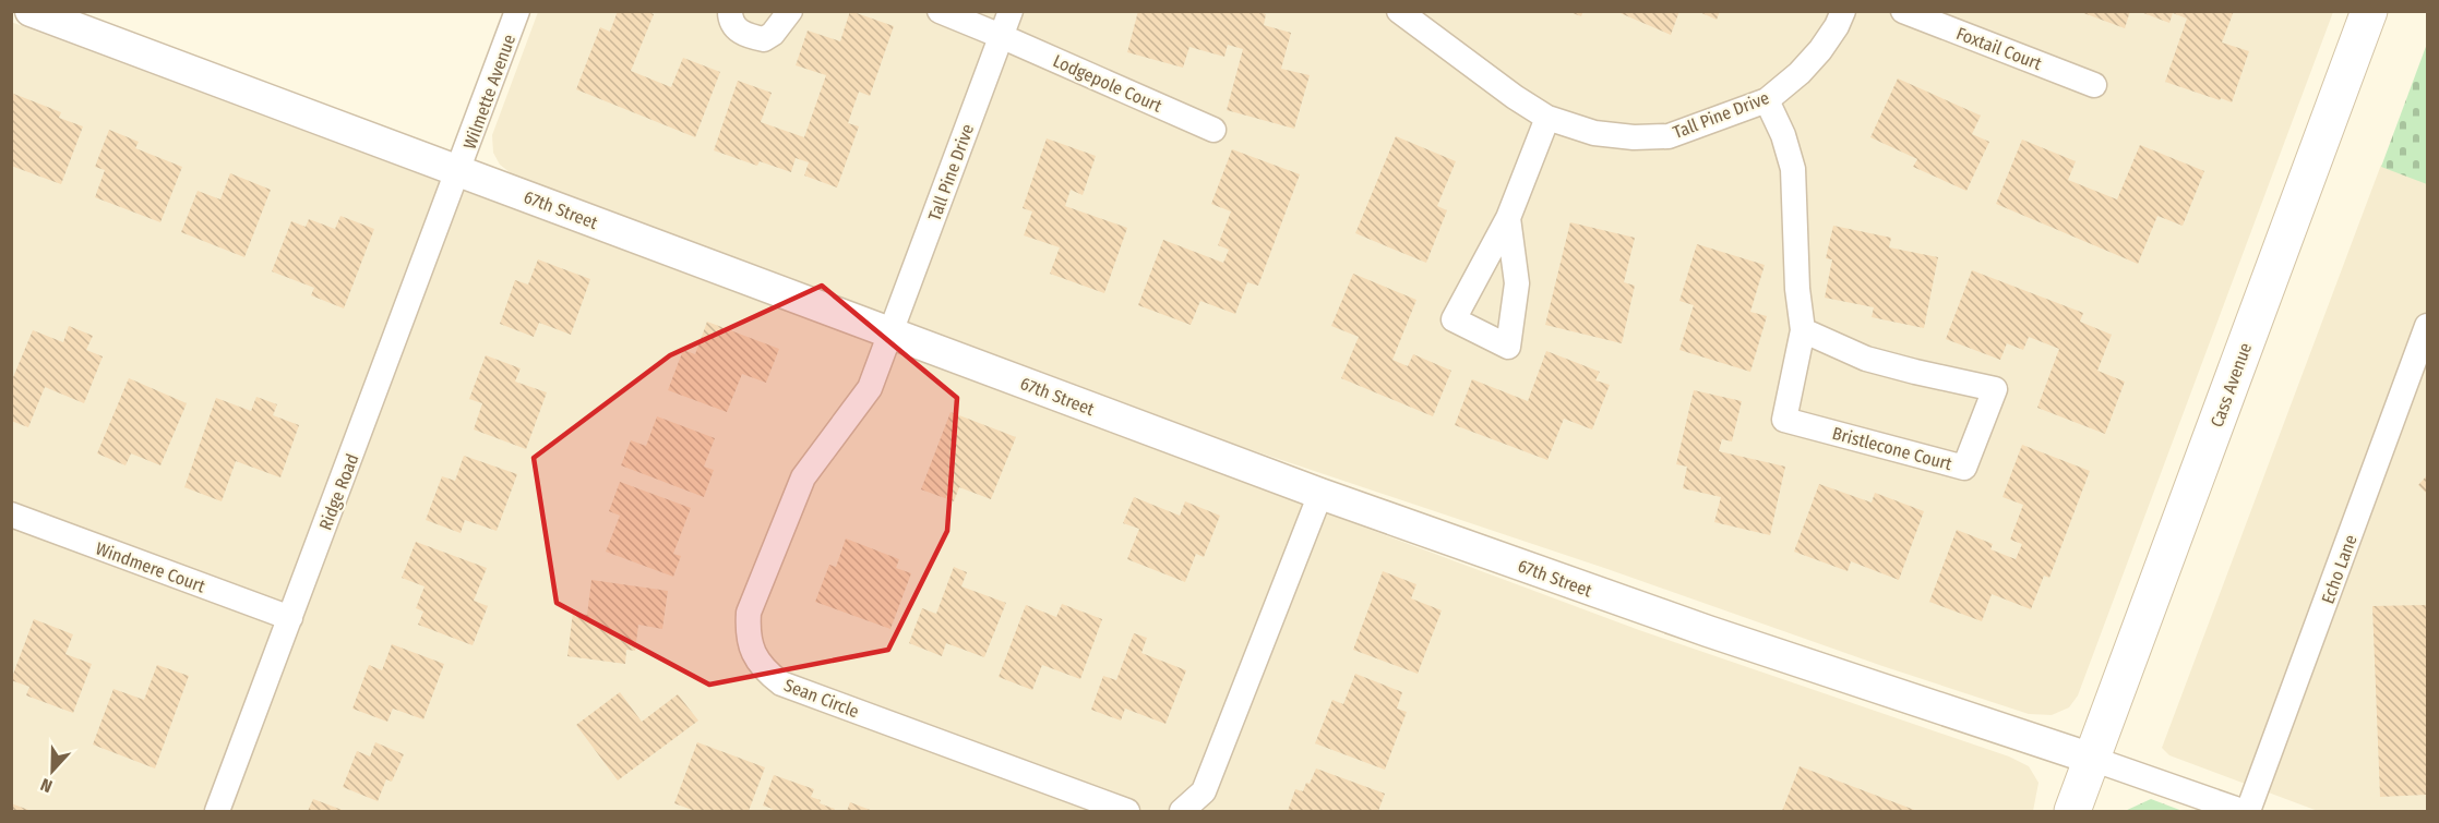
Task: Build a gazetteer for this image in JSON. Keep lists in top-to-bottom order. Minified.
{"streets":{"main road":["Cass Avenue"],"street":["Foxtail Court","Lodgepole Court","Wilmette Avenue","Tall Pine Drive","67th Street","Bristlecone Court","Ridge Road","Windmere Court","Echo Lane","Sean Circle"]},"crossings":[["Lodgepole Court","Tall Pine Drive"],["Wilmette Avenue","67th Street"],["Wilmette Avenue","Ridge Road"],["Tall Pine Drive","67th Street"],["Tall Pine Drive","Bristlecone Court"],["Tall Pine Drive","Sean Circle"],["67th Street","Cass Avenue"],["67th Street","Ridge Road"],["67th Street","Sean Circle"],["Ridge Road","Windmere Court"]],"north":"bottom"}
